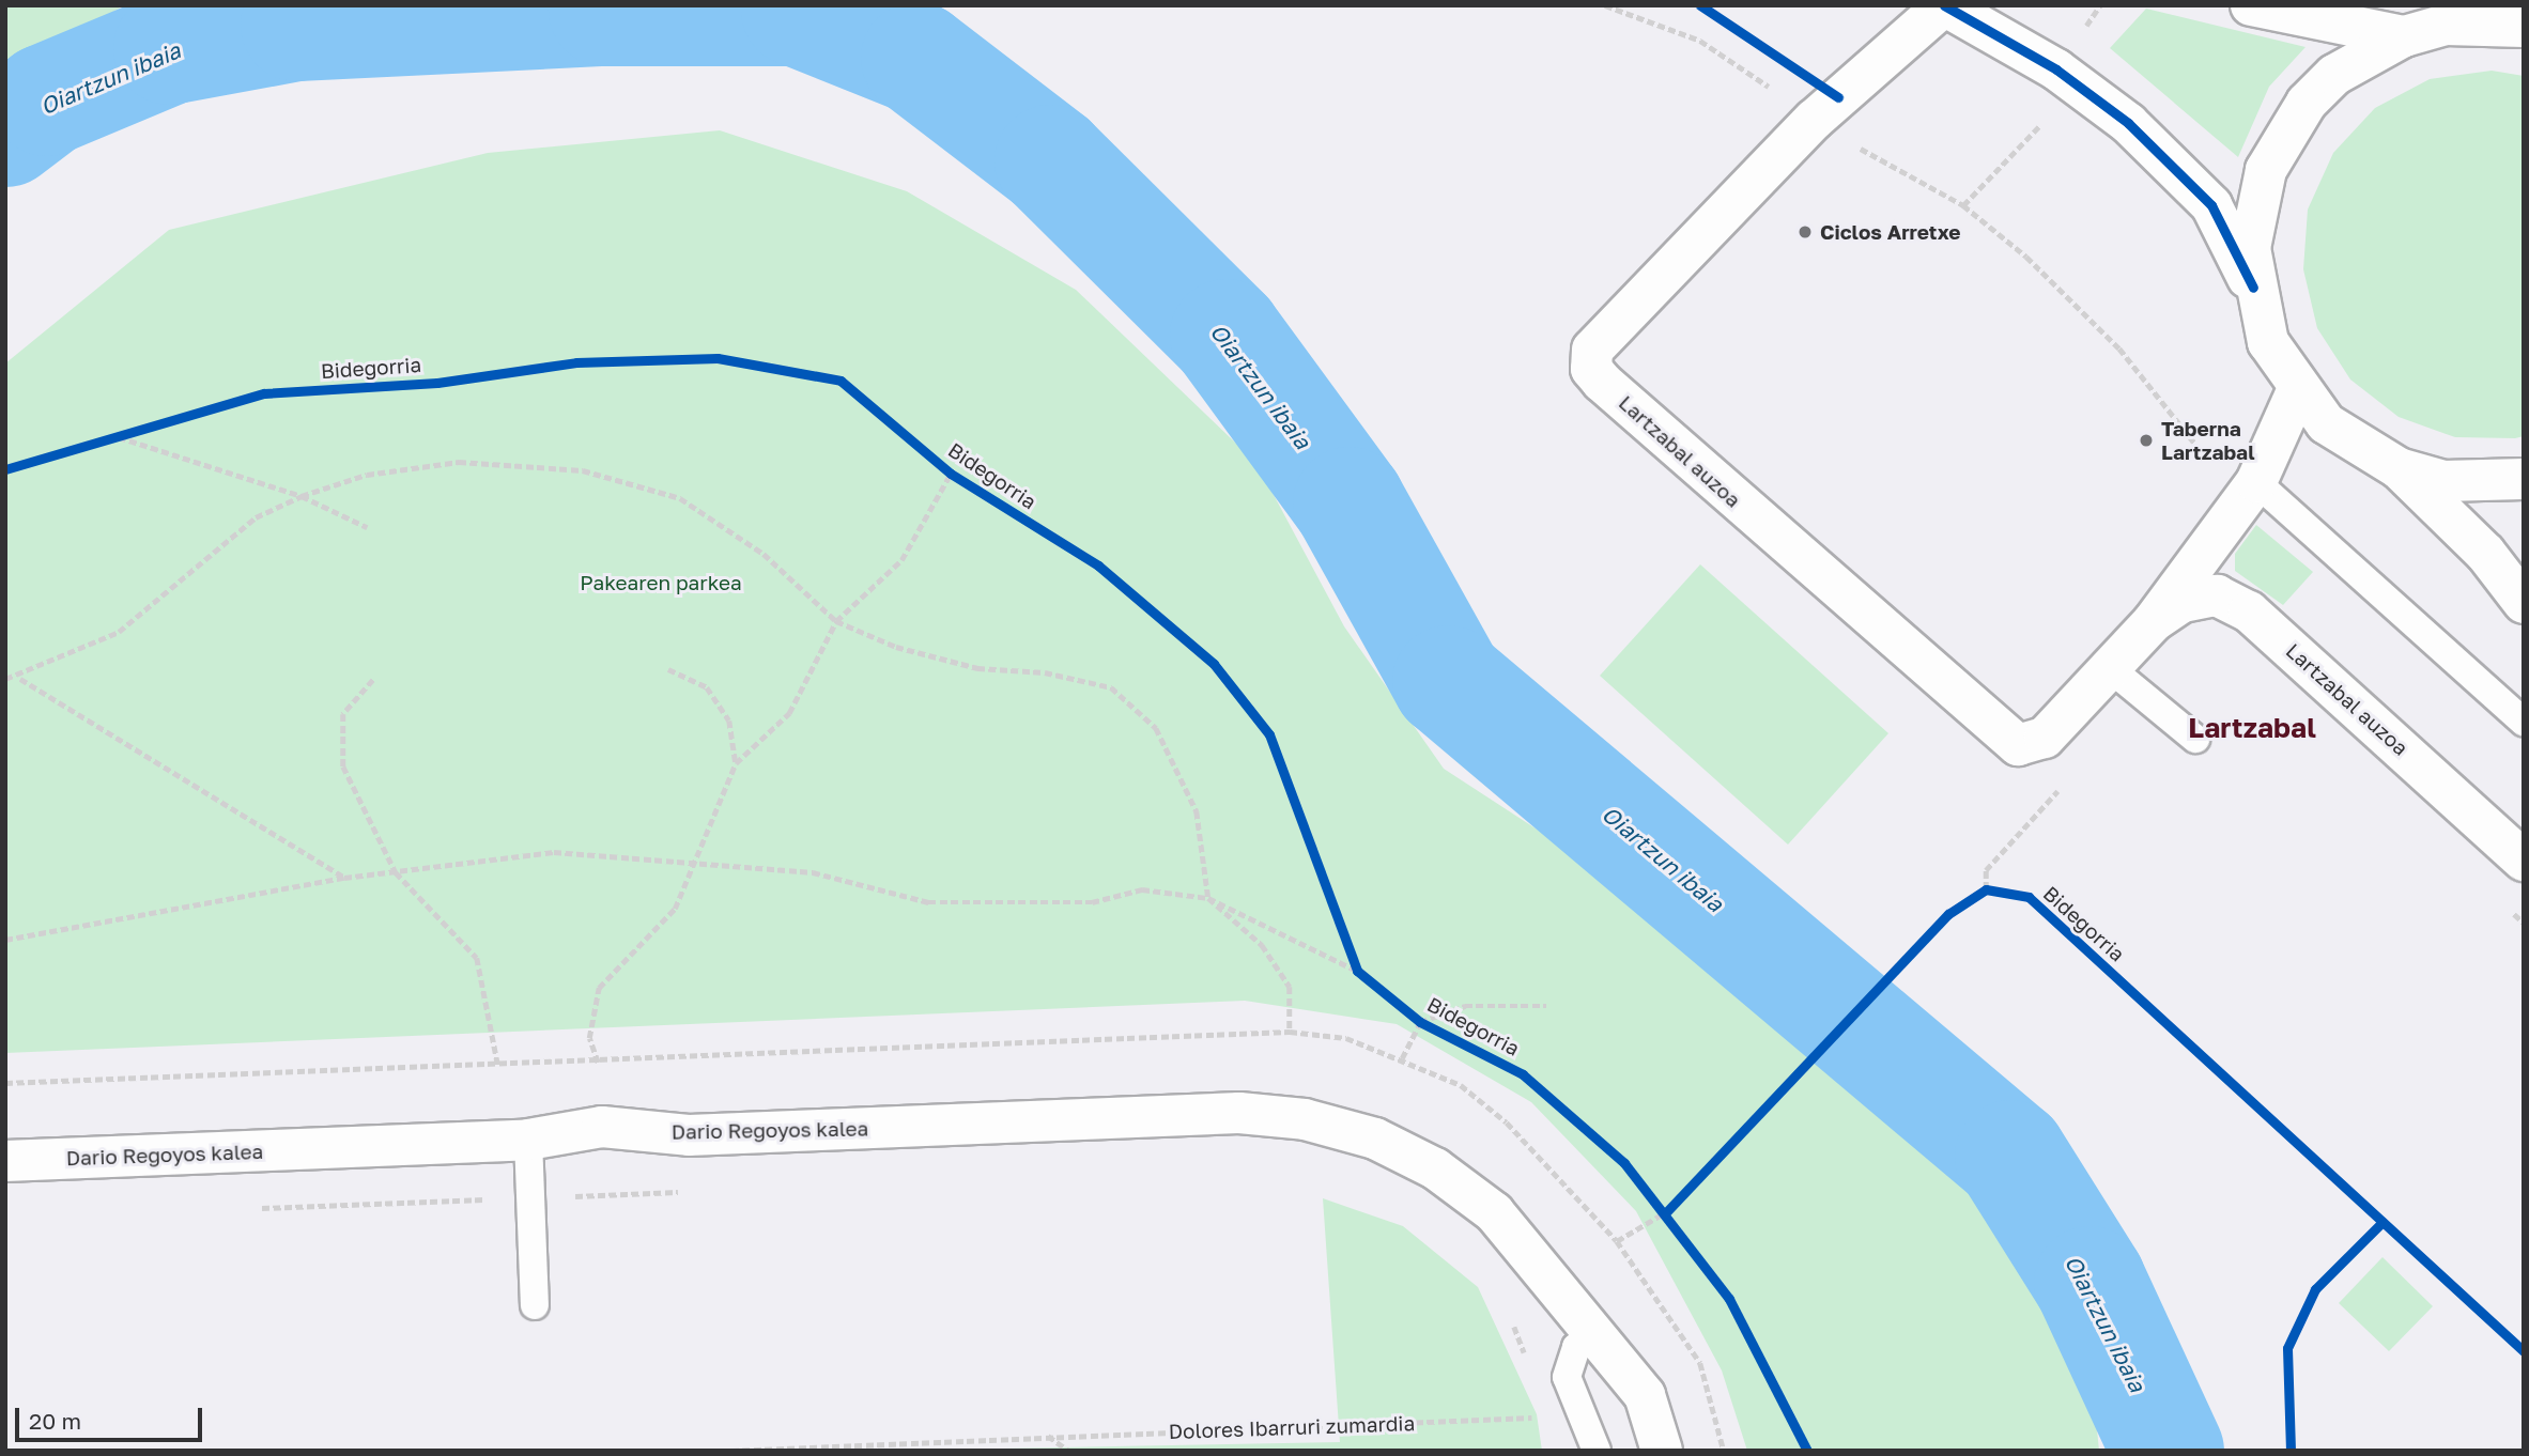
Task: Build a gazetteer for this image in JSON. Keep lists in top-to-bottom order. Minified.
{"streets":{"street":["Lartzabal auzoa","Dario Regoyos kalea"],"path":["Dolores Ibarruri zumardia"],"cycle path":["Bidegorria"]},"districts":["Lartzabal"],"water":["Oiartzun ibaia"],"parks":["Pakearen parkea"],"places":["Ciclos Arretxe","Taberna Lartzabal"],"scale_bar":"20 m"}
